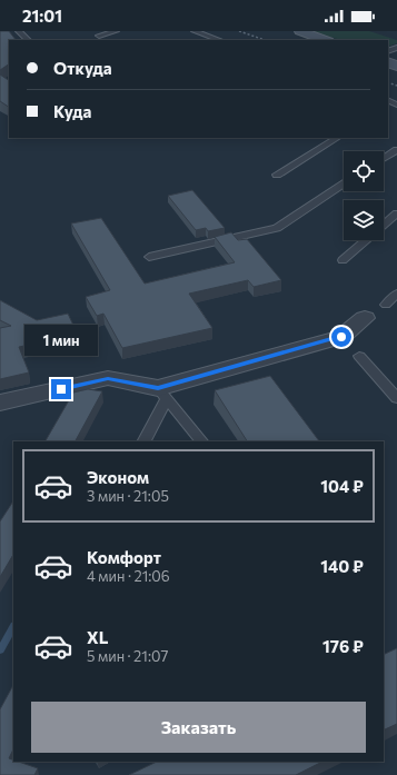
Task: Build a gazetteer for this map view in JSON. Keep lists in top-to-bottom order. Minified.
{"page":{"status":"21:01","banner":["Откуда","Куда"],"bubble":"1 мин","list":[{"name":"Эконом","note":"3 мин · 21:05","value":"104 ₽"},{"name":"Комфорт","note":"4 мин · 21:06","value":"140 ₽"},{"name":"XL","note":"5 мин · 21:07","value":"176 ₽"}],"buttons":"Заказать"}}
